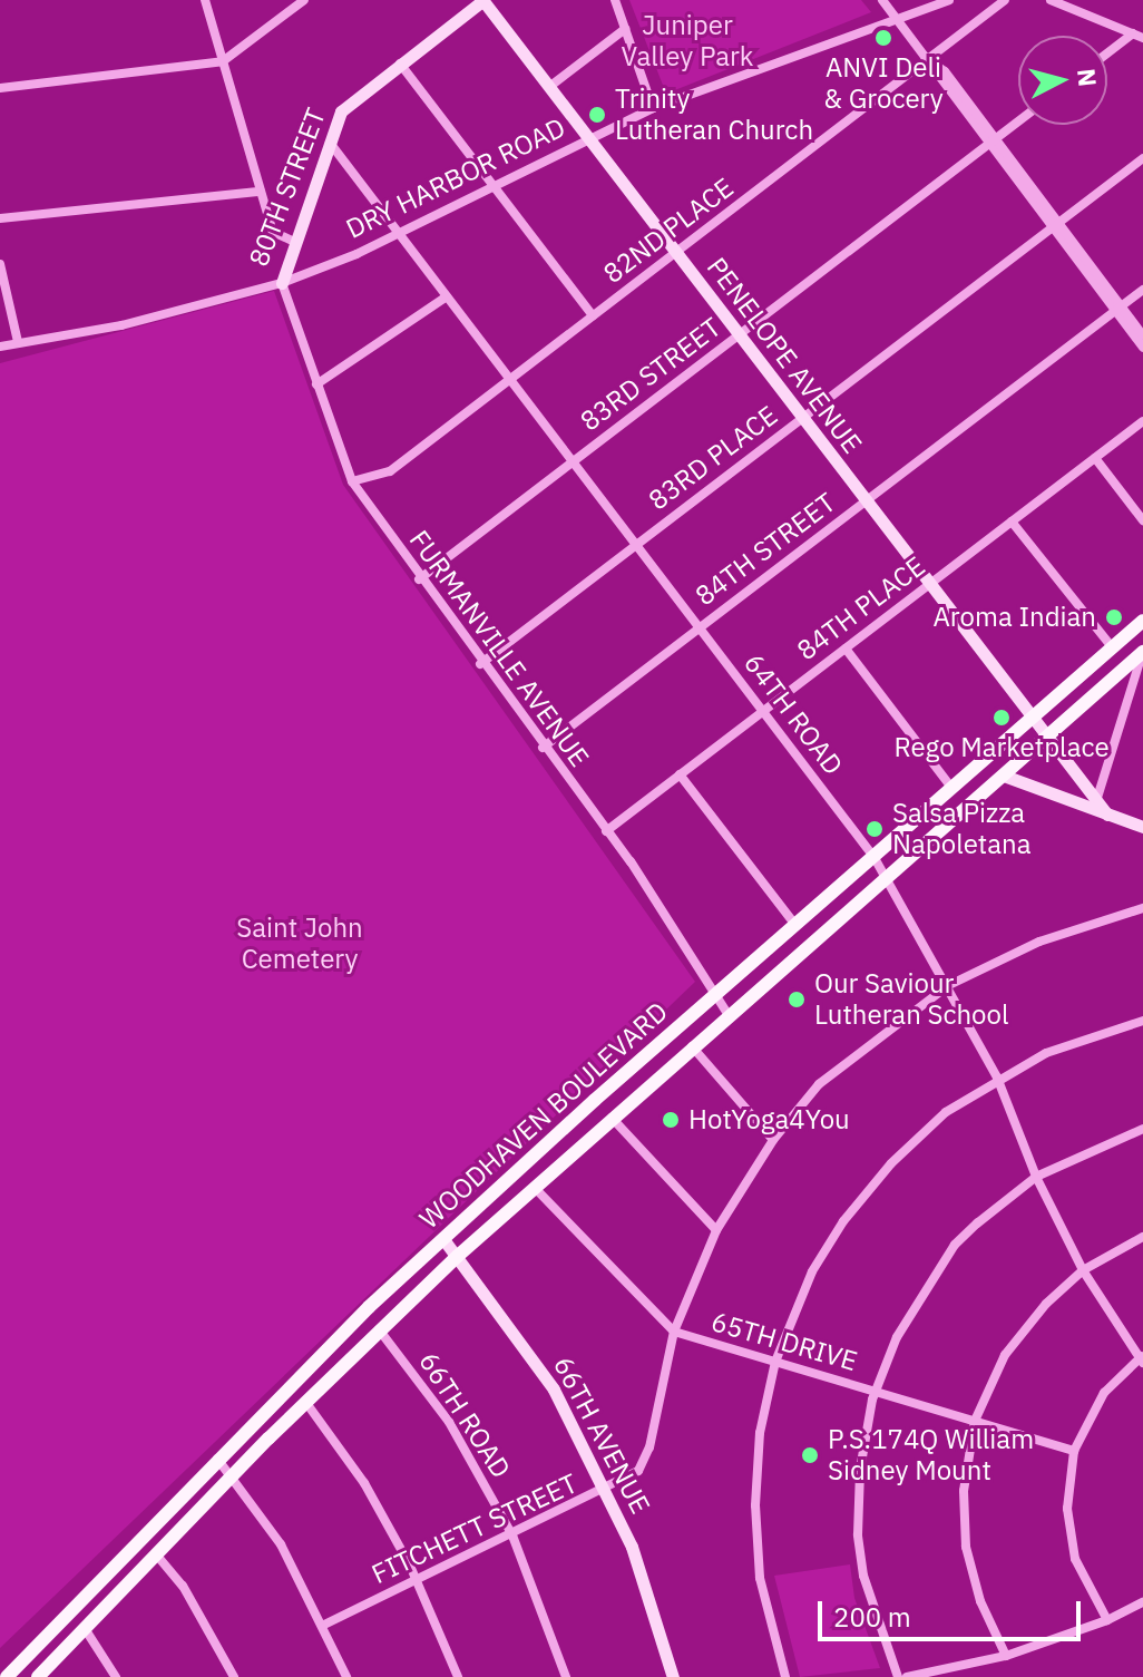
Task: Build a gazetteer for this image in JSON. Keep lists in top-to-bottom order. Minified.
{"streets":{"main road":["WOODHAVEN BOULEVARD"],"street":["DRY HARBOR ROAD","80TH STREET","82ND PLACE","PENELOPE AVENUE","83RD STREET","83RD PLACE","84TH STREET","84TH PLACE","FURMANVILLE AVENUE","64TH ROAD","65TH DRIVE","66TH ROAD","66TH AVENUE","FITCHETT STREET"]},"crossings":[["DRY HARBOR ROAD","80TH STREET"],["DRY HARBOR ROAD","PENELOPE AVENUE"],["DRY HARBOR ROAD","FURMANVILLE AVENUE"],["DRY HARBOR ROAD","64TH ROAD"],["80TH STREET","PENELOPE AVENUE"],["80TH STREET","FURMANVILLE AVENUE"],["80TH STREET","64TH ROAD"],["82ND PLACE","PENELOPE AVENUE"],["82ND PLACE","FURMANVILLE AVENUE"],["82ND PLACE","64TH ROAD"],["PENELOPE AVENUE","83RD STREET"],["PENELOPE AVENUE","83RD PLACE"],["PENELOPE AVENUE","84TH STREET"],["PENELOPE AVENUE","84TH PLACE"],["PENELOPE AVENUE","WOODHAVEN BOULEVARD"],["83RD STREET","FURMANVILLE AVENUE"],["83RD STREET","64TH ROAD"],["83RD PLACE","FURMANVILLE AVENUE"],["83RD PLACE","64TH ROAD"],["84TH STREET","FURMANVILLE AVENUE"],["84TH STREET","64TH ROAD"],["84TH PLACE","FURMANVILLE AVENUE"],["84TH PLACE","64TH ROAD"],["FURMANVILLE AVENUE","WOODHAVEN BOULEVARD"],["64TH ROAD","WOODHAVEN BOULEVARD"],["64TH ROAD","FITCHETT STREET"],["WOODHAVEN BOULEVARD","65TH DRIVE"],["WOODHAVEN BOULEVARD","66TH ROAD"],["WOODHAVEN BOULEVARD","66TH AVENUE"],["65TH DRIVE","FITCHETT STREET"],["66TH ROAD","FITCHETT STREET"],["66TH AVENUE","FITCHETT STREET"]],"parks":["Juniper Valley Park","Saint John Cemetery"],"places":["ANVI Deli & Grocery","Trinity Lutheran Church","Aroma Indian","Rego Marketplace","Salsa Pizza Napoletana","Our Saviour Lutheran School","HotYoga4You","P.S.174Q William Sidney Mount"],"scale_bar":"200 m","north":"right"}
